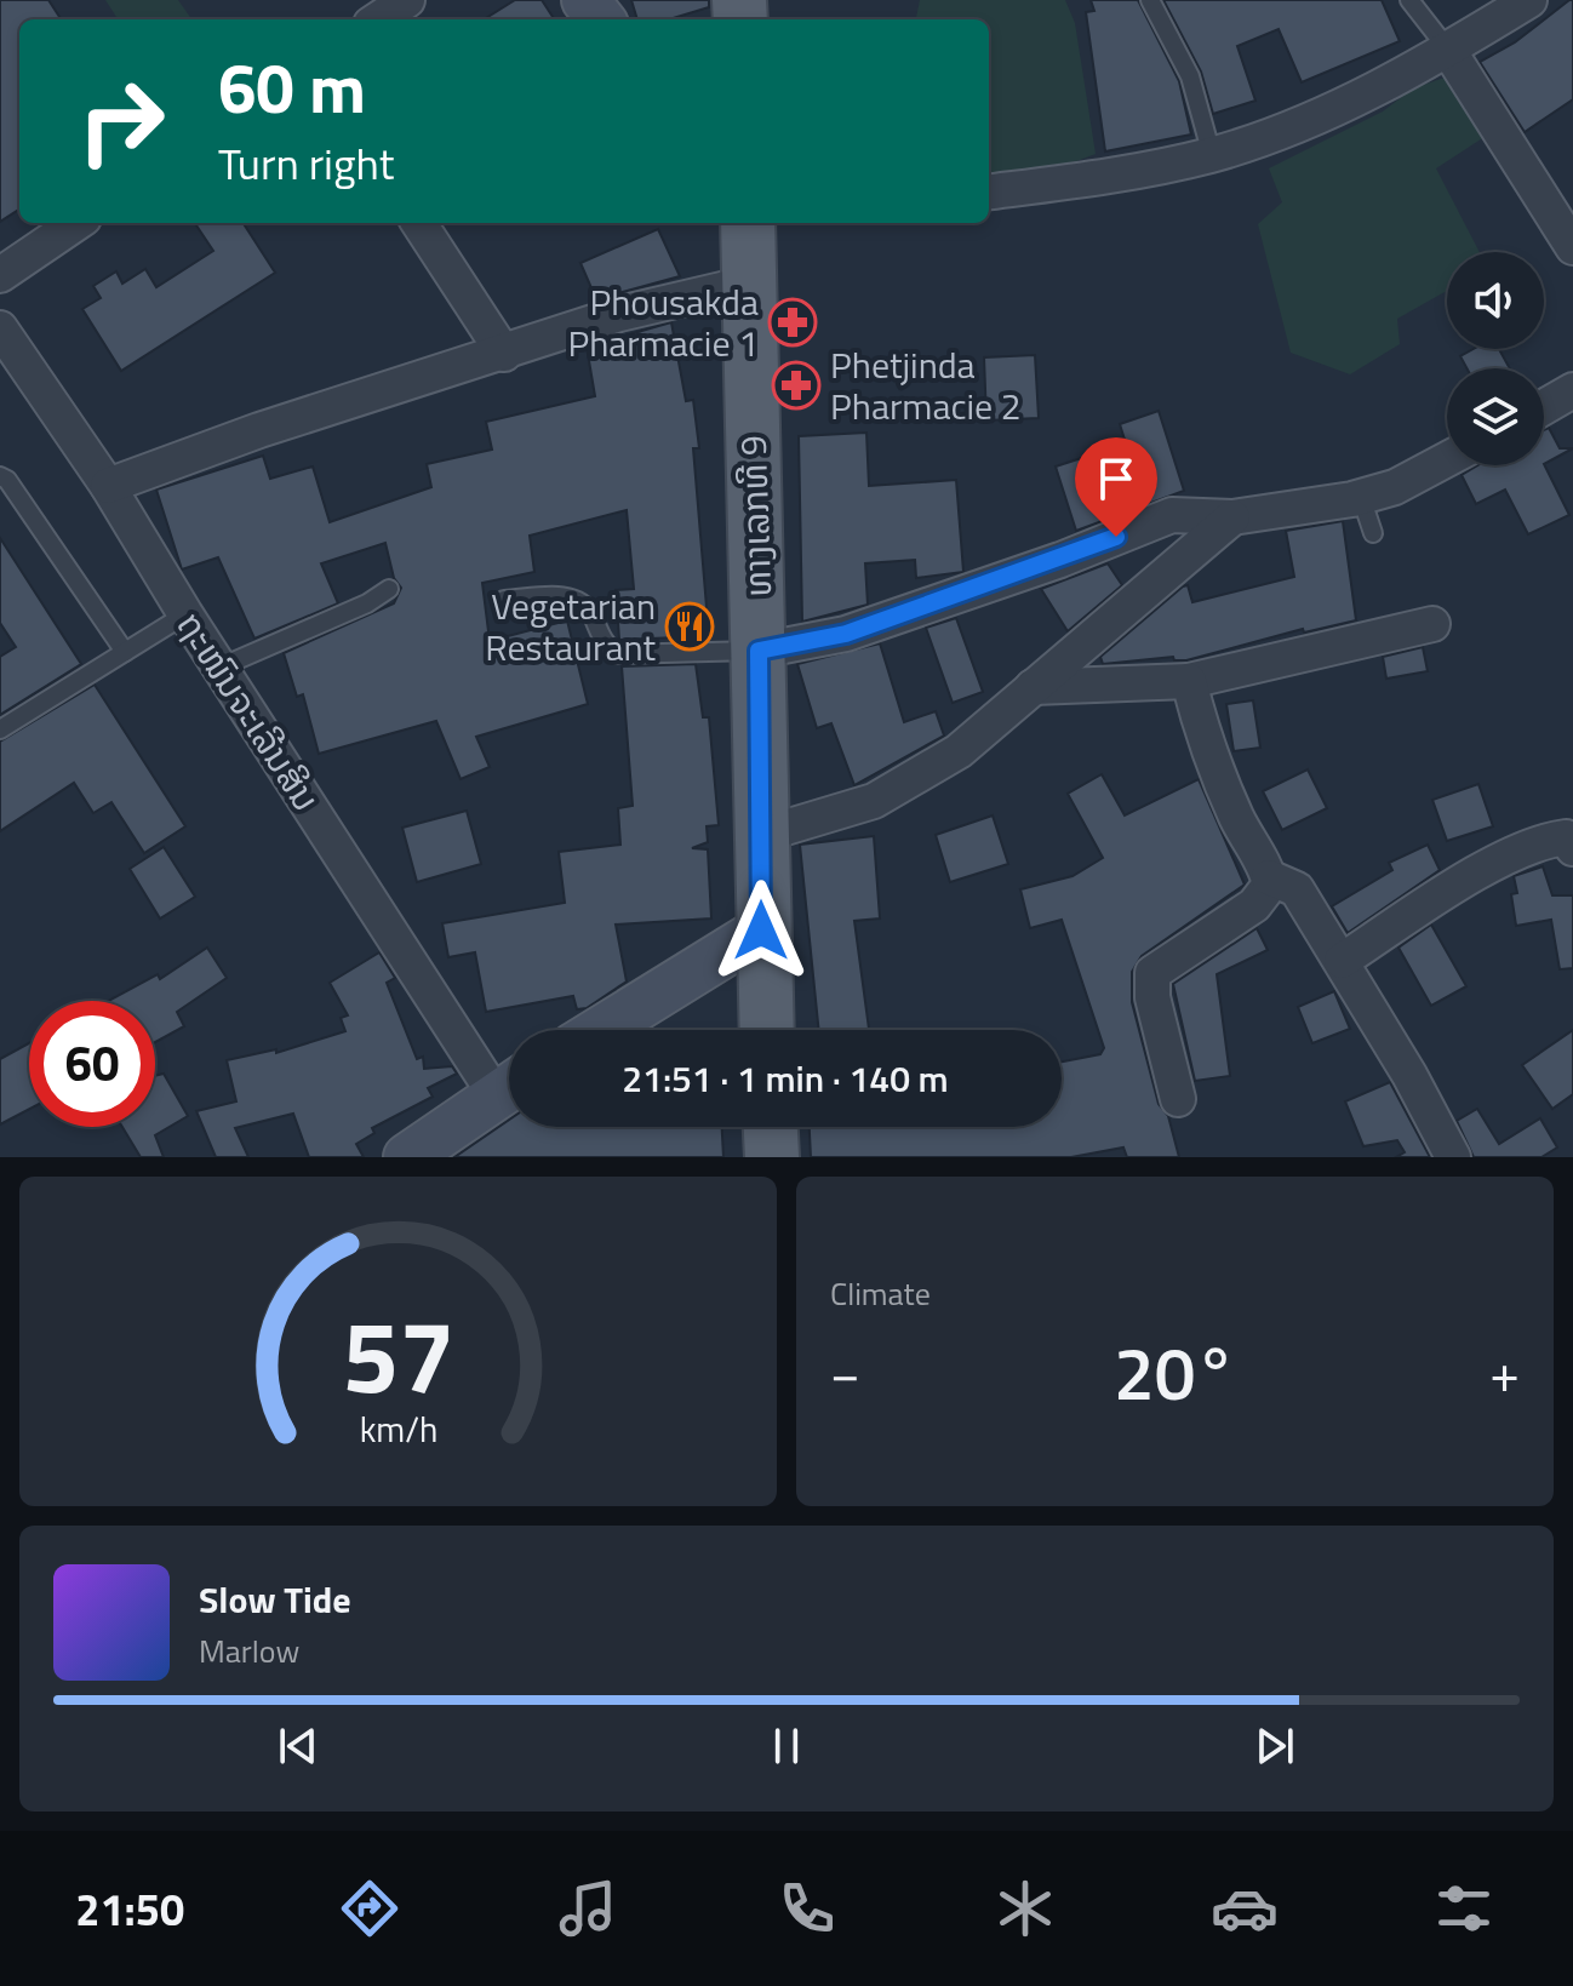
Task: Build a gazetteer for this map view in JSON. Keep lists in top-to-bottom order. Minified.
{"streets":{"main road":["ທາງເລກທີ 9"],"street":["ຖະໜົນຈະເລີນສິນ"]},"places":{"pharmacy":["Phousakda Pharmacie 1","Phetjinda Pharmacie 2"],"restaurant":["Vegetarian Restaurant"]},"page":{"turn":["60 m","Turn right"],"limit":"60","trip":"21:51 · 1 min · 140 m","tile":"Climate","heat":["−","20°","+"],"song":["Slow Tide","Marlow"],"tabs":"21:50","gauge":["57","km/h"]}}
